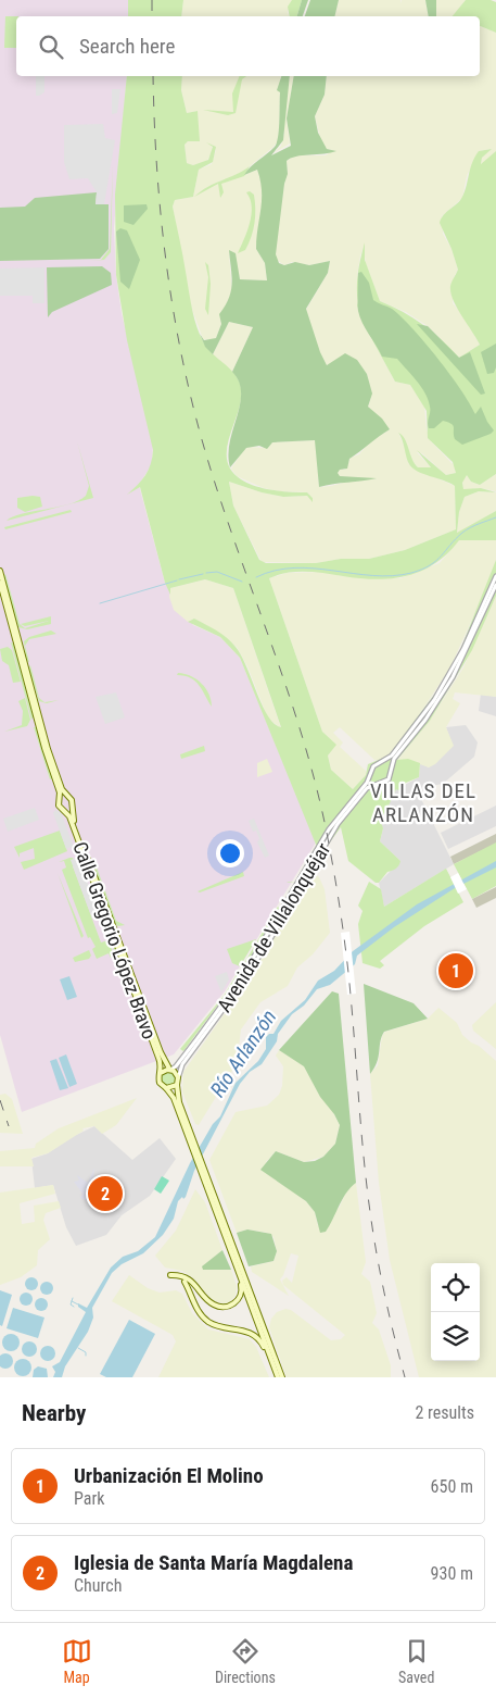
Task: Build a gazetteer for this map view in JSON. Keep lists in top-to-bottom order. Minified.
{"streets":{"main road":["Calle Gregorio López Bravo"],"street":["Avenida de Villalonquéjar"]},"crossings":[["Avenida de Villalonquéjar","Calle Gregorio López Bravo"]],"districts":["VILLAS DEL ARLANZÓN"],"water":["Río Arlanzón"],"page":{"search":"Search here","pins":["1","2"],"heading":["Nearby","2 results"],"list":[{"mark":"1","name":"Urbanización El Molino","note":"Park","value":"650 m"},{"mark":"2","name":"Iglesia de Santa María Magdalena","note":"Church","value":"930 m"}],"nav":["Map","Directions","Saved"]}}
